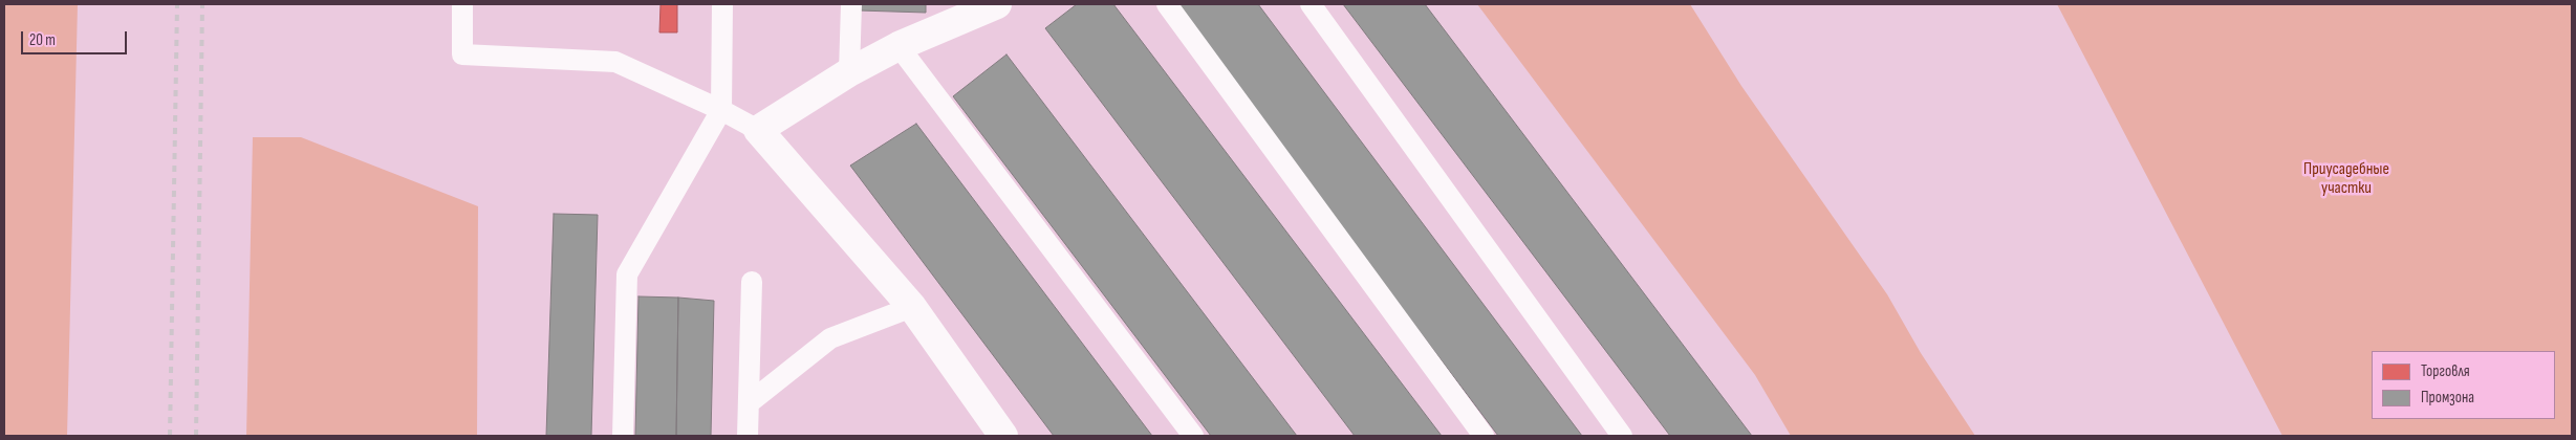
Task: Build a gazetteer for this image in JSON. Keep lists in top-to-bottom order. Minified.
{"parks":["Приусадебные участки"],"legend":["Торговля","Промзона"],"scale_bar":"20 m"}
